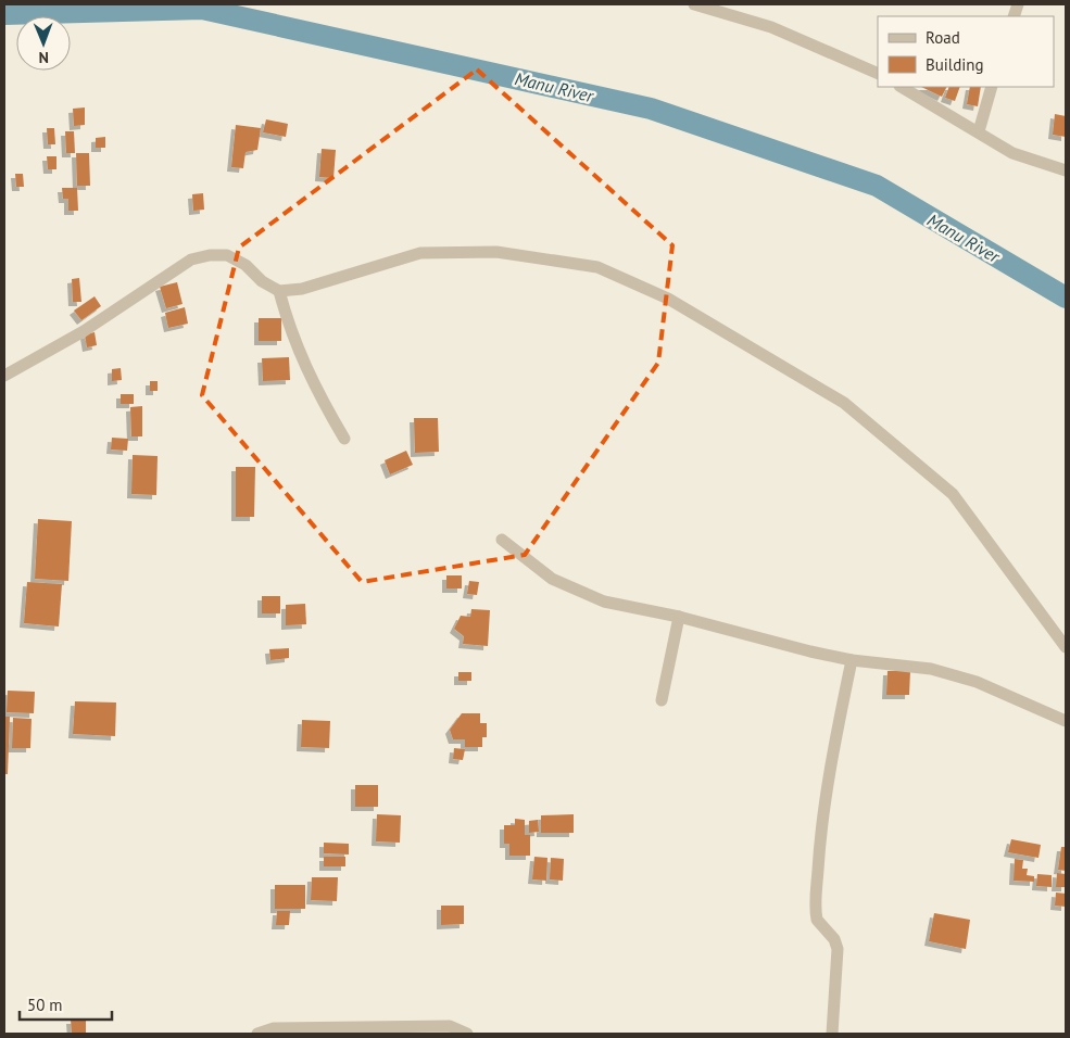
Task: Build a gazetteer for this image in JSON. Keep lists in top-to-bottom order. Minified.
{"water":["Manu River"],"legend":["Road","Building"],"scale_bar":"50 m","north":"bottom"}
